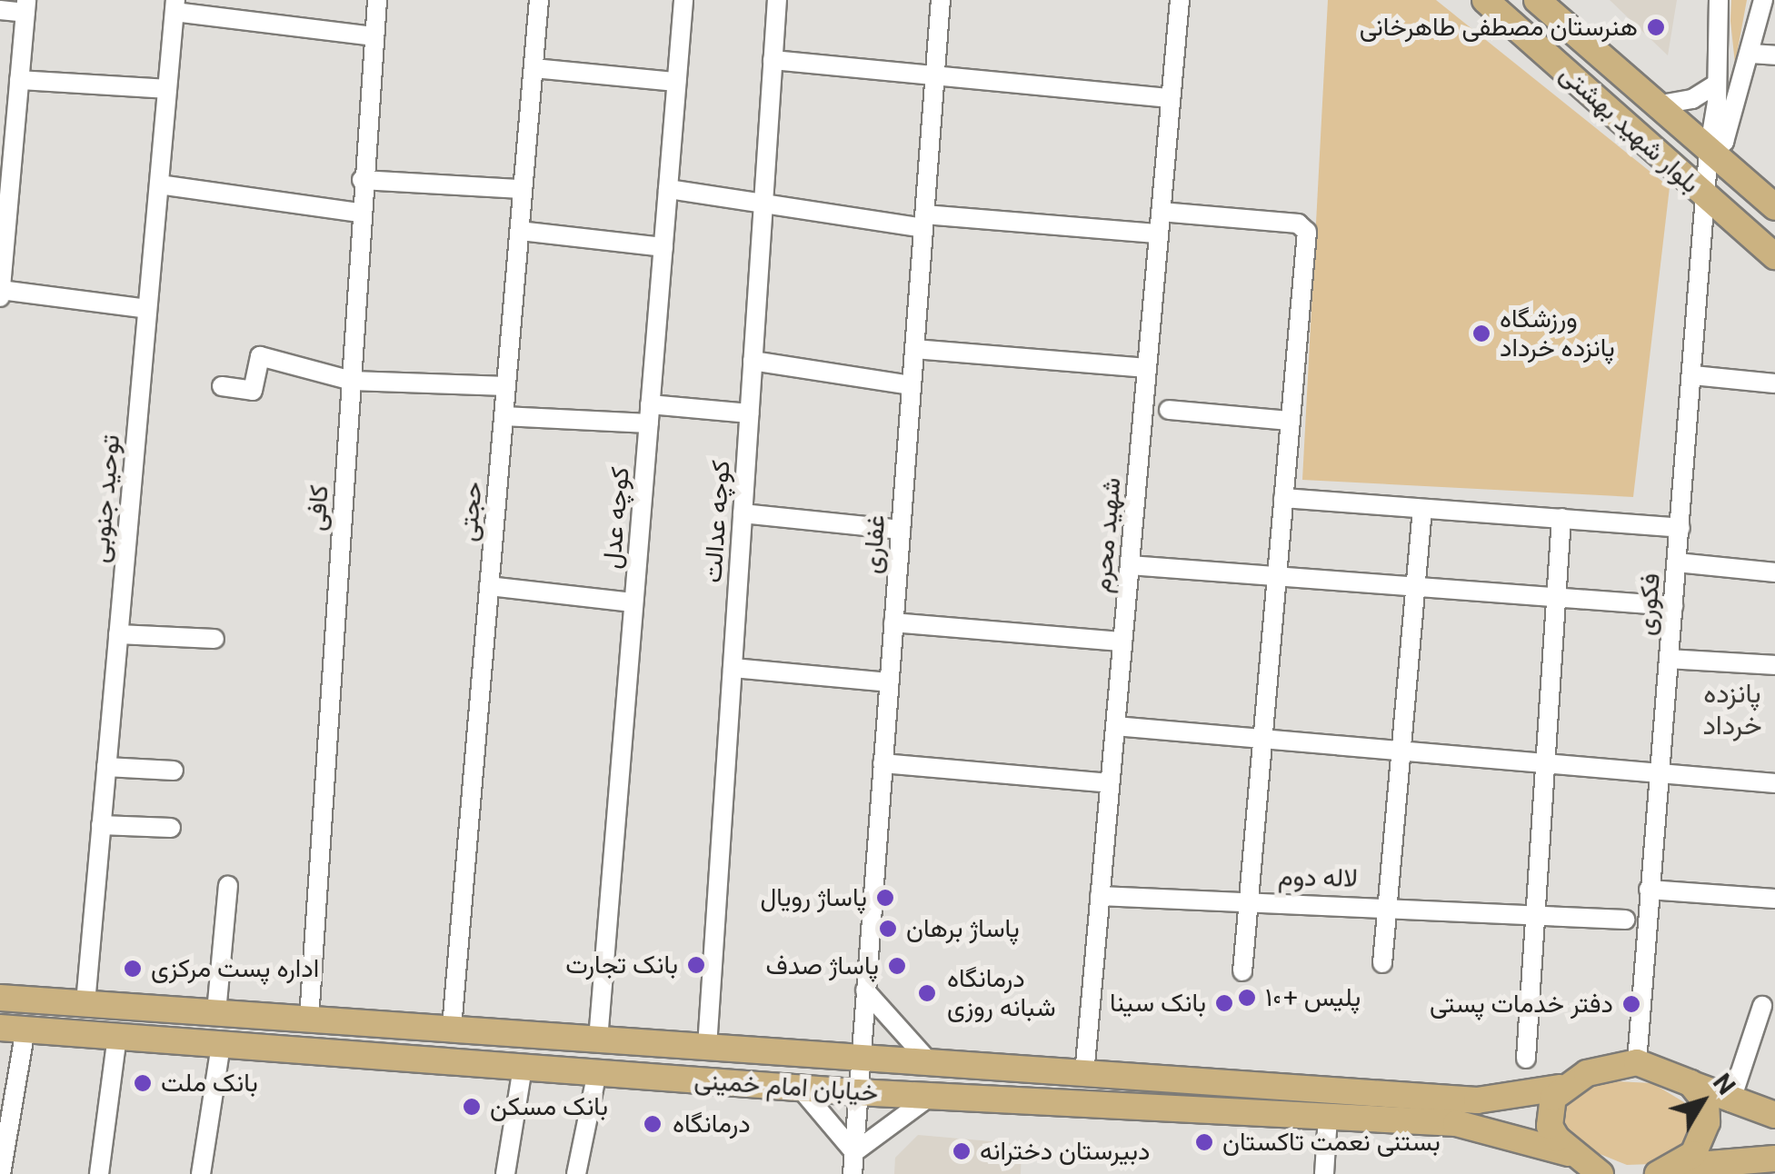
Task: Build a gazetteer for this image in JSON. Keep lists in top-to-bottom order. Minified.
{"streets":{"main road":["بلوار شهید بهشتی","خیابان امام خمینی"],"street":["توحید جنوبی","کافی","حجتی","کوچه عدل","کوچه عدالت","شهید محرم","غفاری","فکوری","لاله دوم"]},"crossings":[["بلوار شهید بهشتی","فکوری"],["توحید جنوبی","خیابان امام خمینی"],["کافی","خیابان امام خمینی"],["حجتی","خیابان امام خمینی"],["کوچه عدل","خیابان امام خمینی"],["کوچه عدالت","خیابان امام خمینی"],["شهید محرم","لاله دوم"],["شهید محرم","خیابان امام خمینی"],["غفاری","خیابان امام خمینی"],["فکوری","خیابان امام خمینی"]],"districts":["پانزده خرداد"],"places":["هنرستان مصطفی طاهرخانی","ورزشگاه پانزده خرداد","پاساژ رویال","پاساژ برهان","بانک تجارت","پاساژ صدف","اداره پست مرکزی","درمانگاه شبانه روزی","پلیس +۱۰","بانک سینا","دفتر خدمات پستی","بانک ملت","بانک مسکن","درمانگاه","بستنی نعمت تاکستان","دبیرستان دخترانه"],"north":"top right"}
